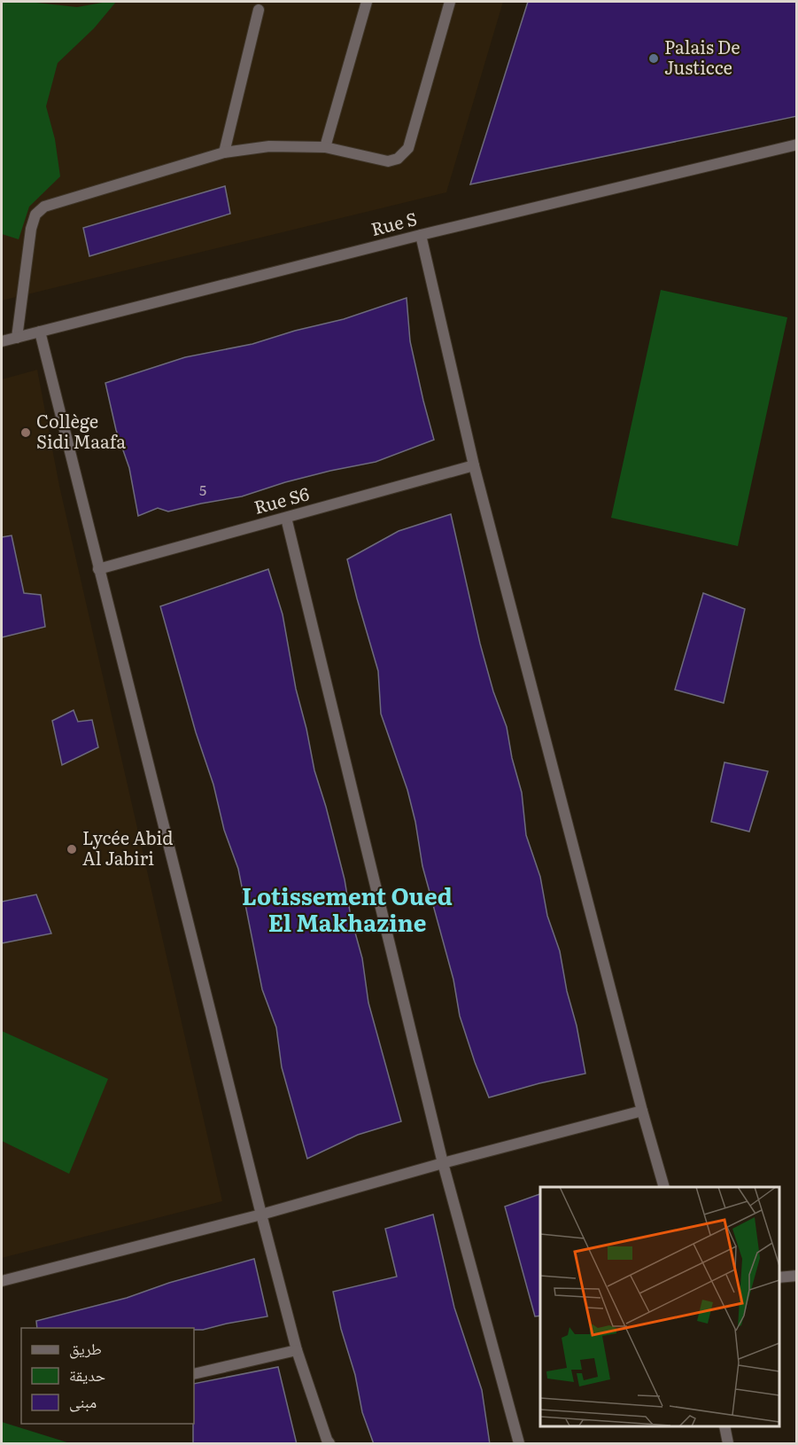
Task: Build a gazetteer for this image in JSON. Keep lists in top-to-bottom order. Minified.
{"streets":{"street":["Rue S","Rue S6"]},"districts":["Lotissement Oued El Makhazine"],"places":["Palais De Justicce","Collège Sidi Maafa","Lycée Abid Al Jabiri"],"house_numbers":["5"],"legend":["طريق","حديقة","مبنى"]}
